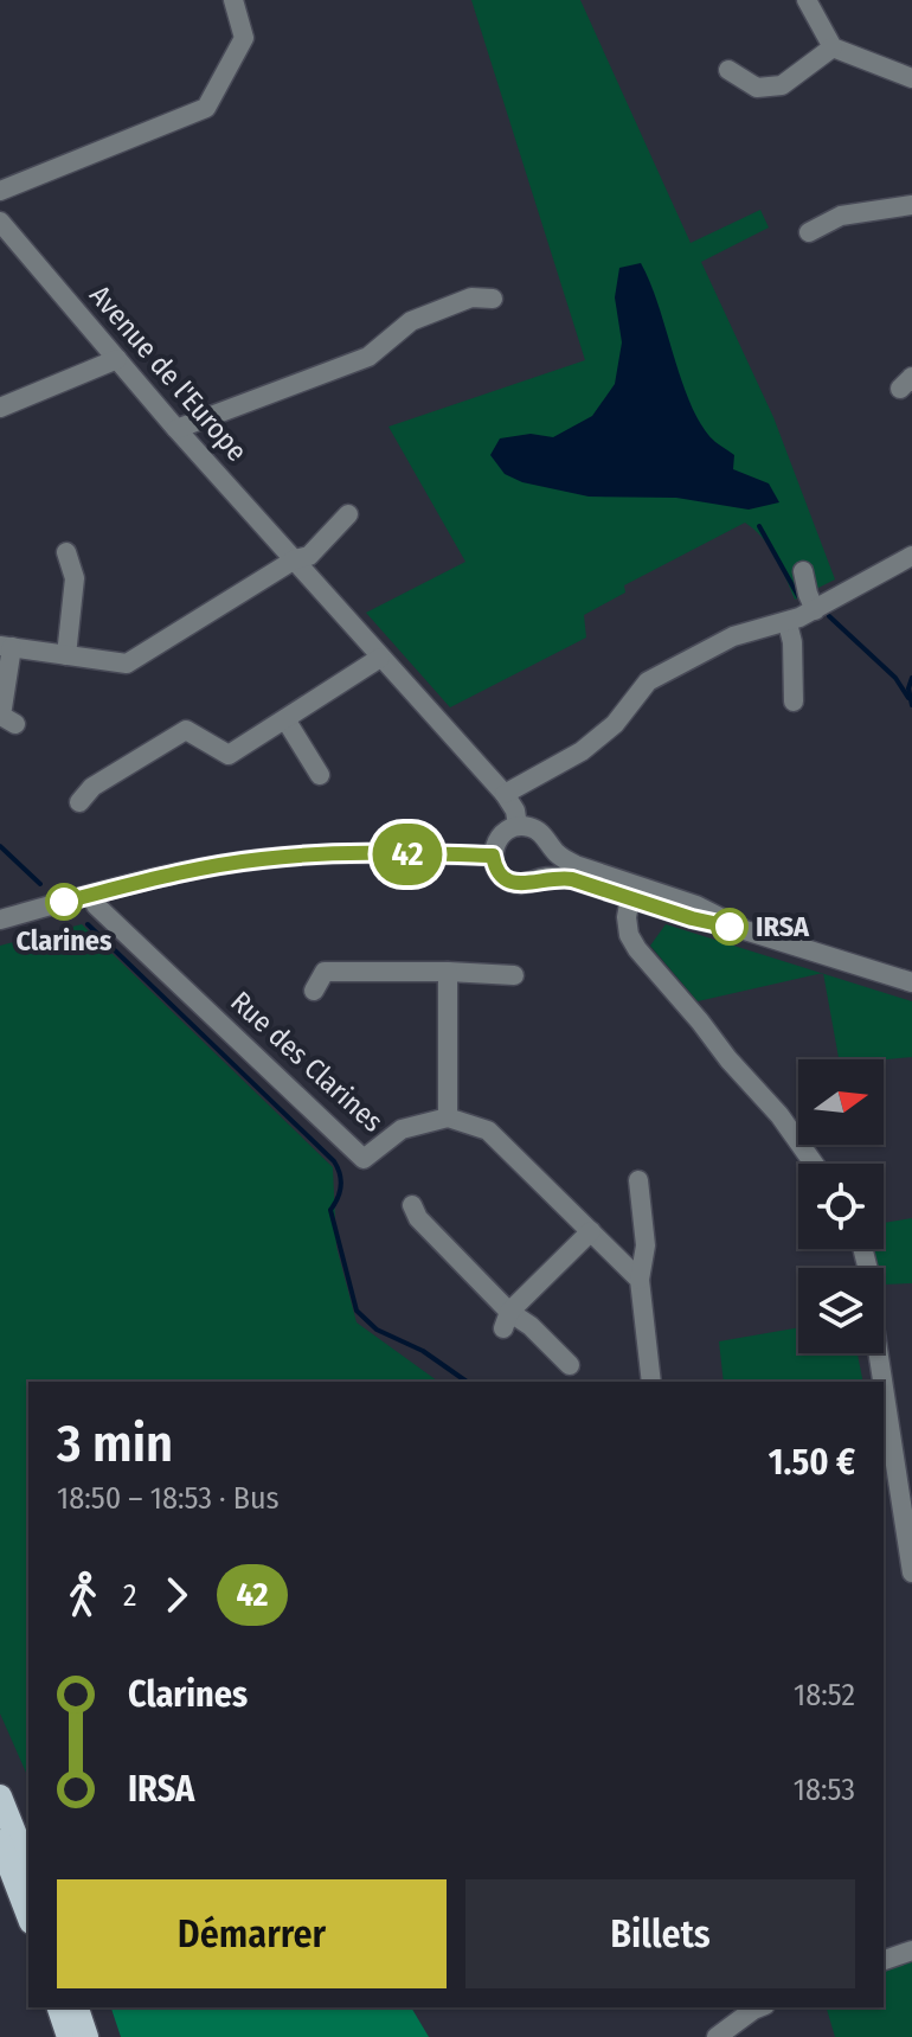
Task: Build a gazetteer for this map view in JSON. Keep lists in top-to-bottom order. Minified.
{"streets":{"street":["Avenue de l'Europe","Rue des Clarines"]},"places":["Clarines","IRSA"],"lines":["bus line 42"],"north":"right","page":{"on_map":"42","heading":["3 min","18:50 – 18:53 · Bus","1.50 €"],"legs":["2","42"],"list":[{"name":"Clarines","value":"18:52"},{"name":"IRSA","value":"18:53"}],"buttons":["Démarrer","Billets"]}}
